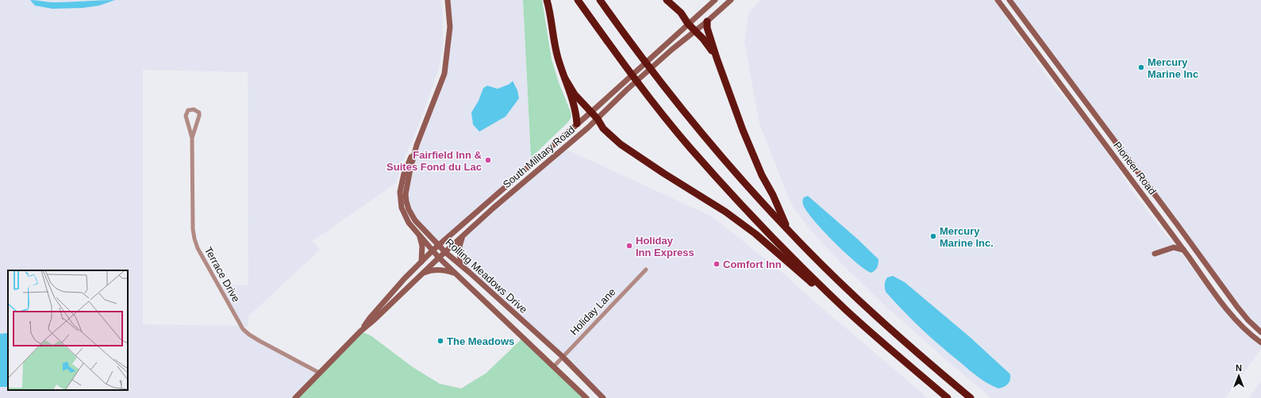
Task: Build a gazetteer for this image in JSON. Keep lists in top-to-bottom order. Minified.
{"streets":{"main road":["South Military Road","Pioneer Road","Rolling Meadows Drive"],"street":["Terrace Drive","Holiday Lane"]},"crossings":[["South Military Road","Terrace Drive"],["South Military Road","Rolling Meadows Drive"],["Rolling Meadows Drive","Holiday Lane"]],"places":["Mercury Marine Inc","Fairfield Inn & Suites Fond du Lac","Mercury Marine Inc.","Holiday Inn Express","Comfort Inn","The Meadows"],"north":"top"}
